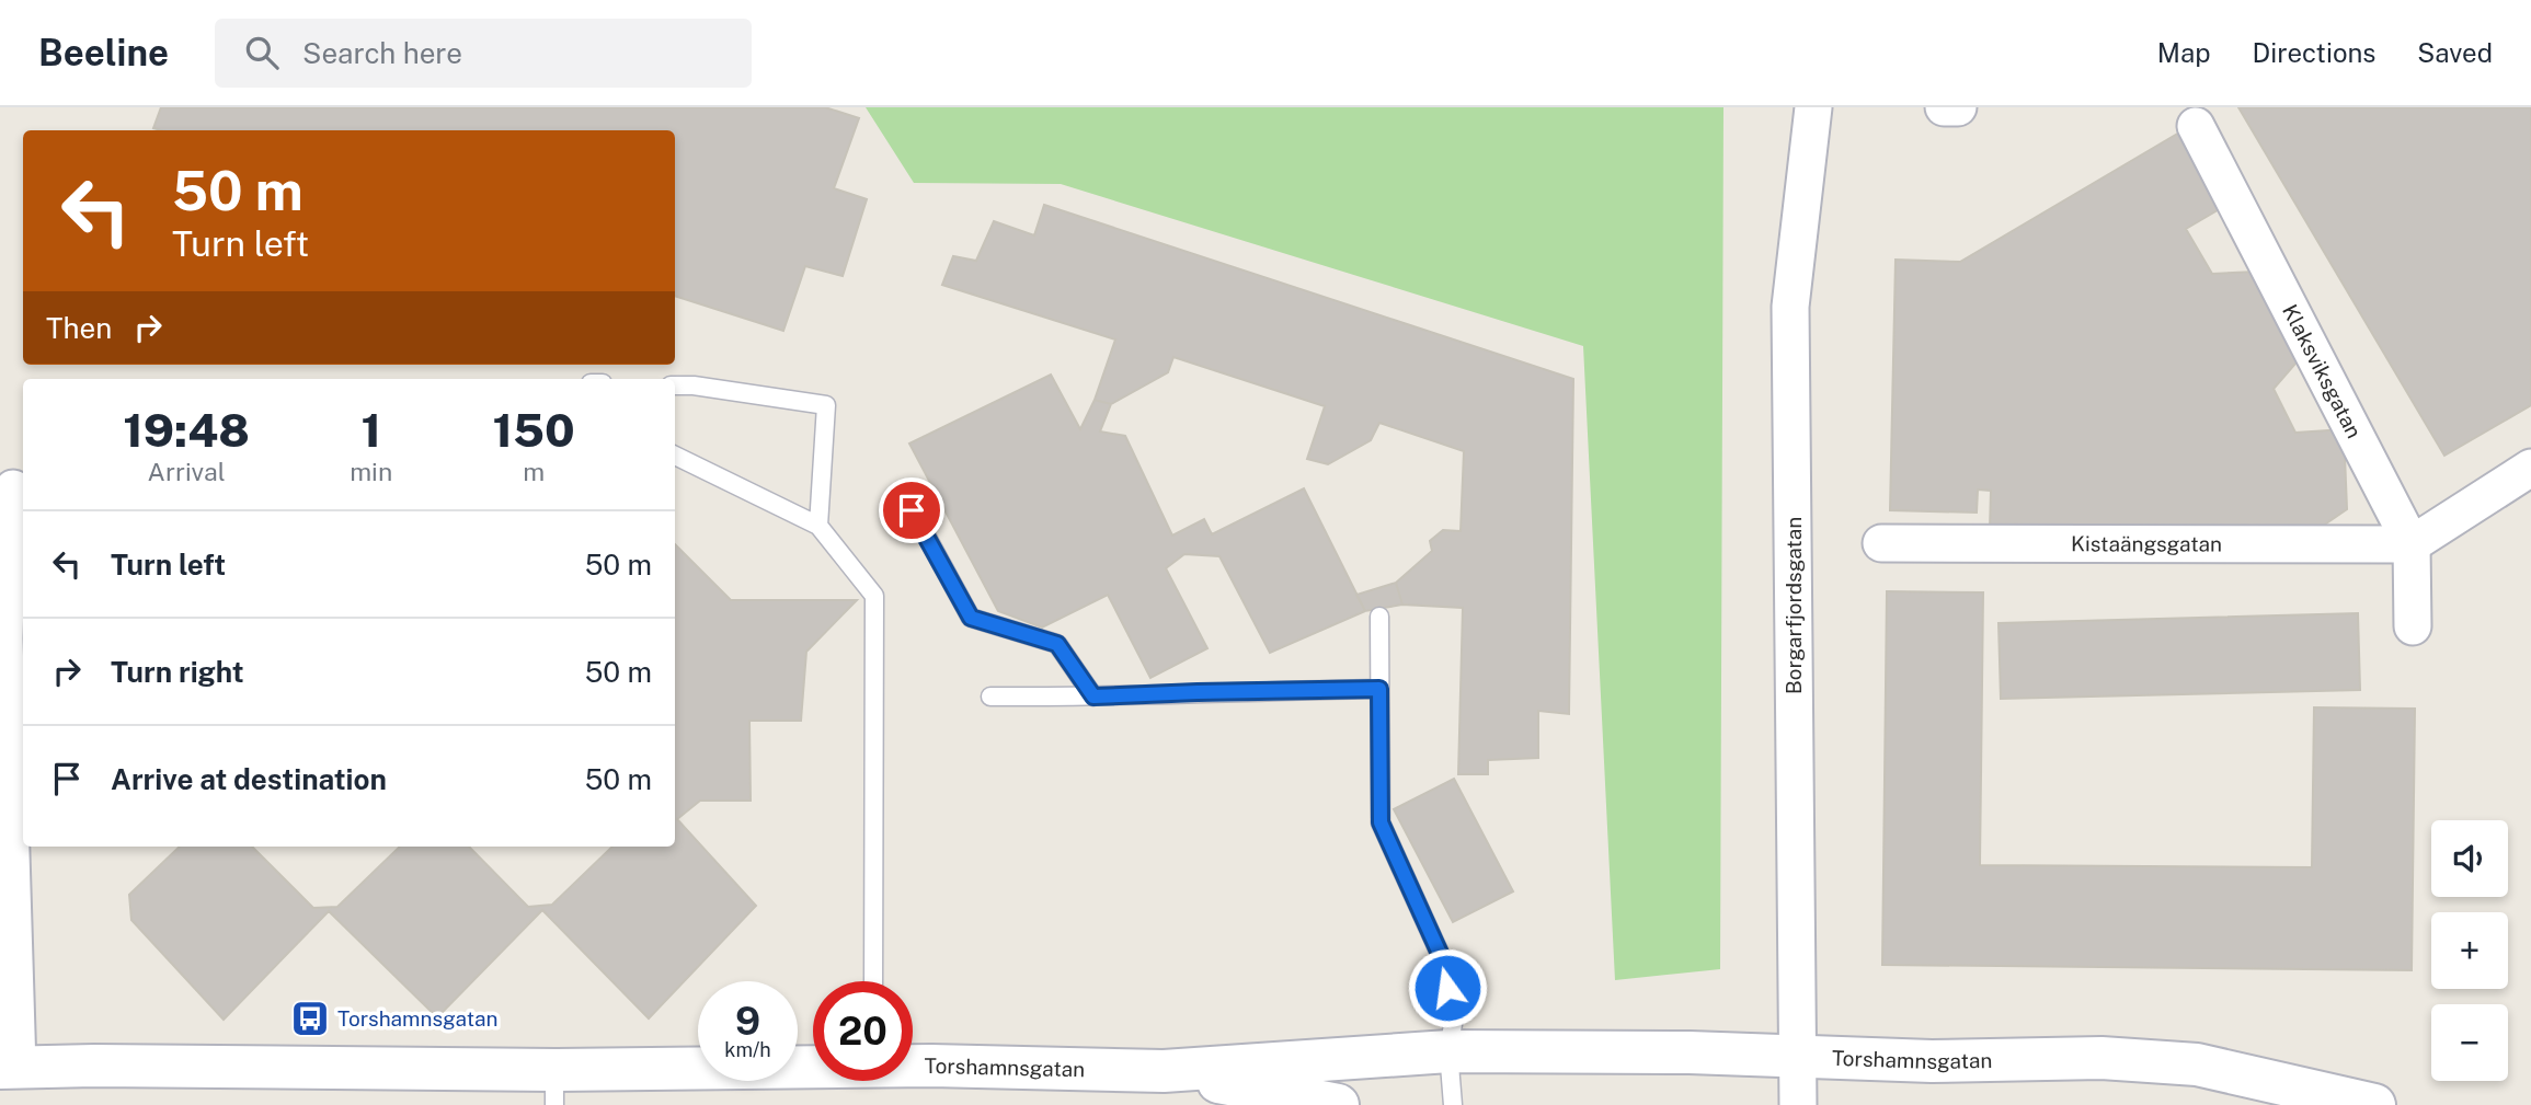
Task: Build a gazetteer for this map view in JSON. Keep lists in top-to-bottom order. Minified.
{"streets":{"street":["Klaksviksgatan","Kistaängsgatan","Borgarfjordsgatan","Torshamnsgatan"]},"crossings":[["Klaksviksgatan","Kistaängsgatan"],["Borgarfjordsgatan","Torshamnsgatan"]],"places":{"bus stop":["Torshamnsgatan"]},"page":{"header":"Beeline","search":"Search here","nav":["Map","Directions","Saved"],"turn":["50 m","Turn left"],"then":"Then","eta":["19:48","Arrival","1","min","150","m"],"list":[{"name":"Turn left","value":"50 m"},{"name":"Turn right","value":"50 m"},{"name":"Arrive at destination","value":"50 m"}],"map_buttons":["+","−"],"speed":"9 km/h","limit":"20"}}
